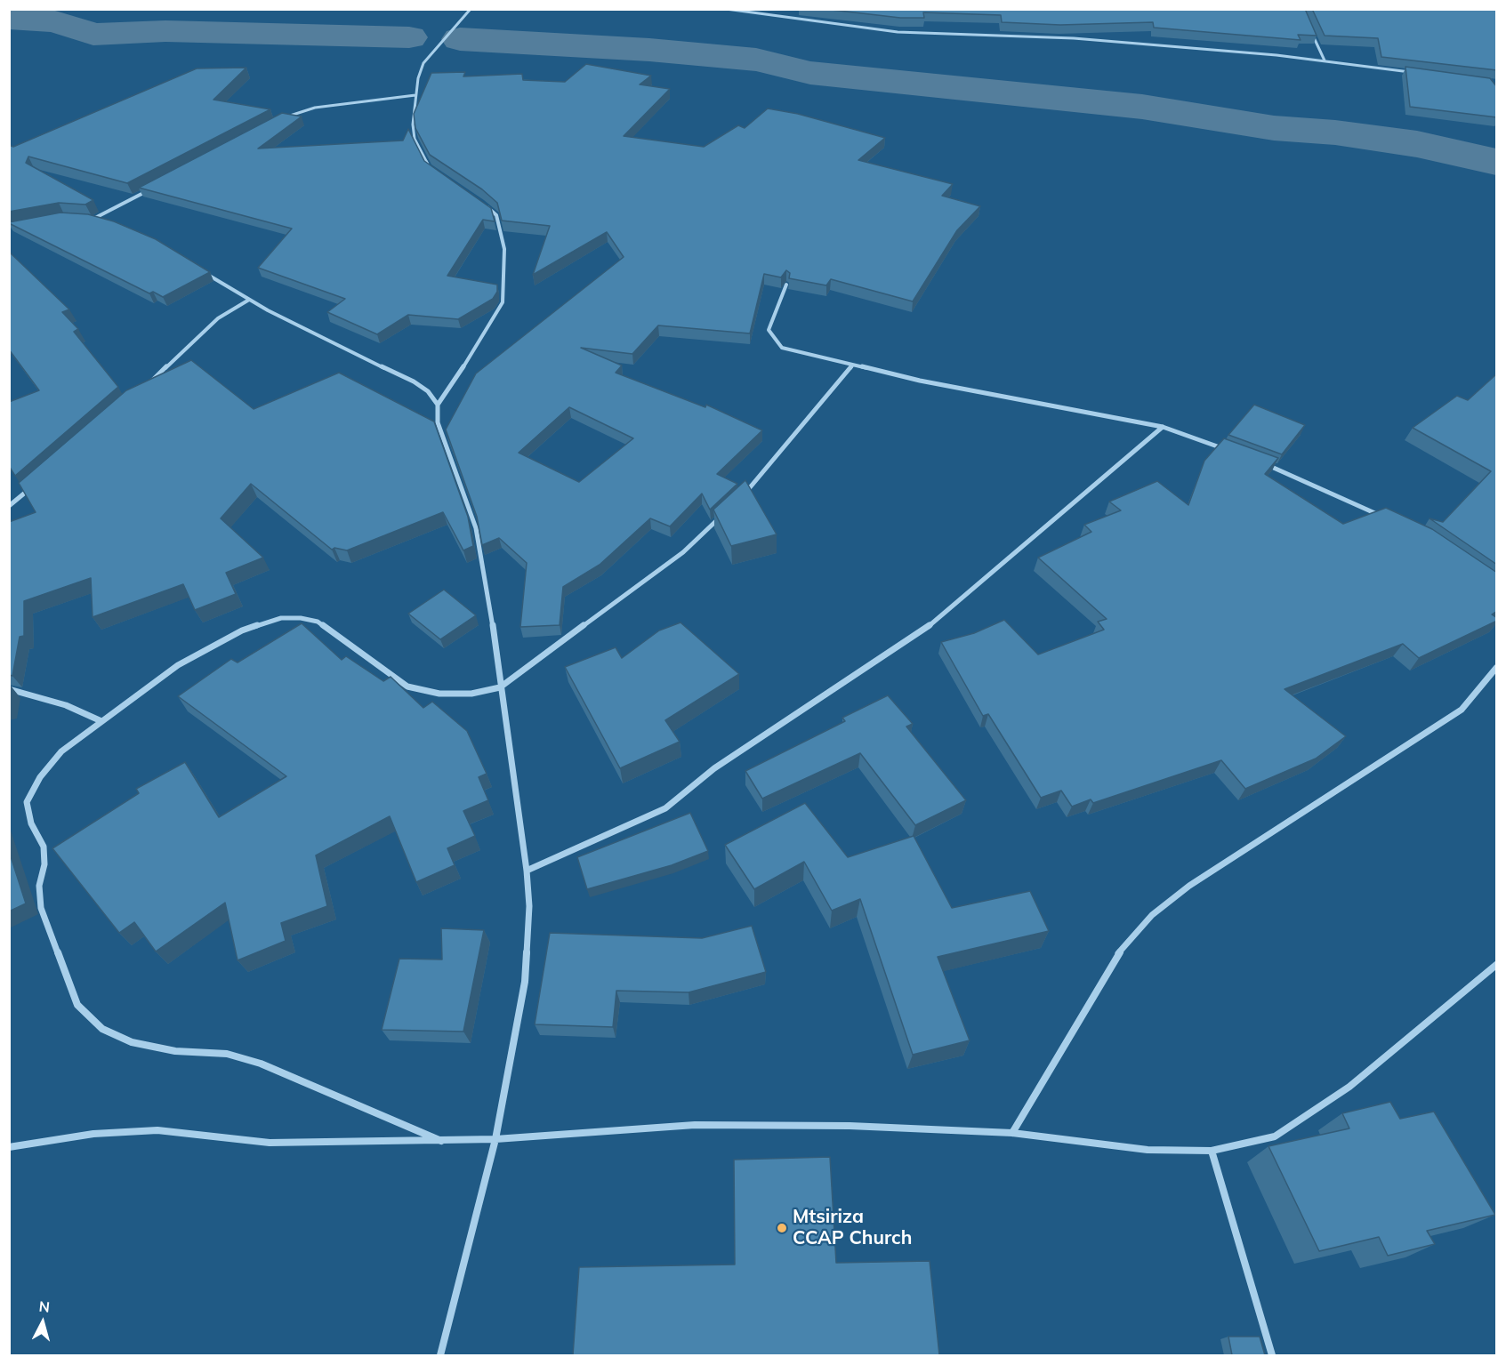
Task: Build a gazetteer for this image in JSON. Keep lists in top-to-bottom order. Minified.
{"places":["Mtsiriza CCAP Church"],"north":"top"}
